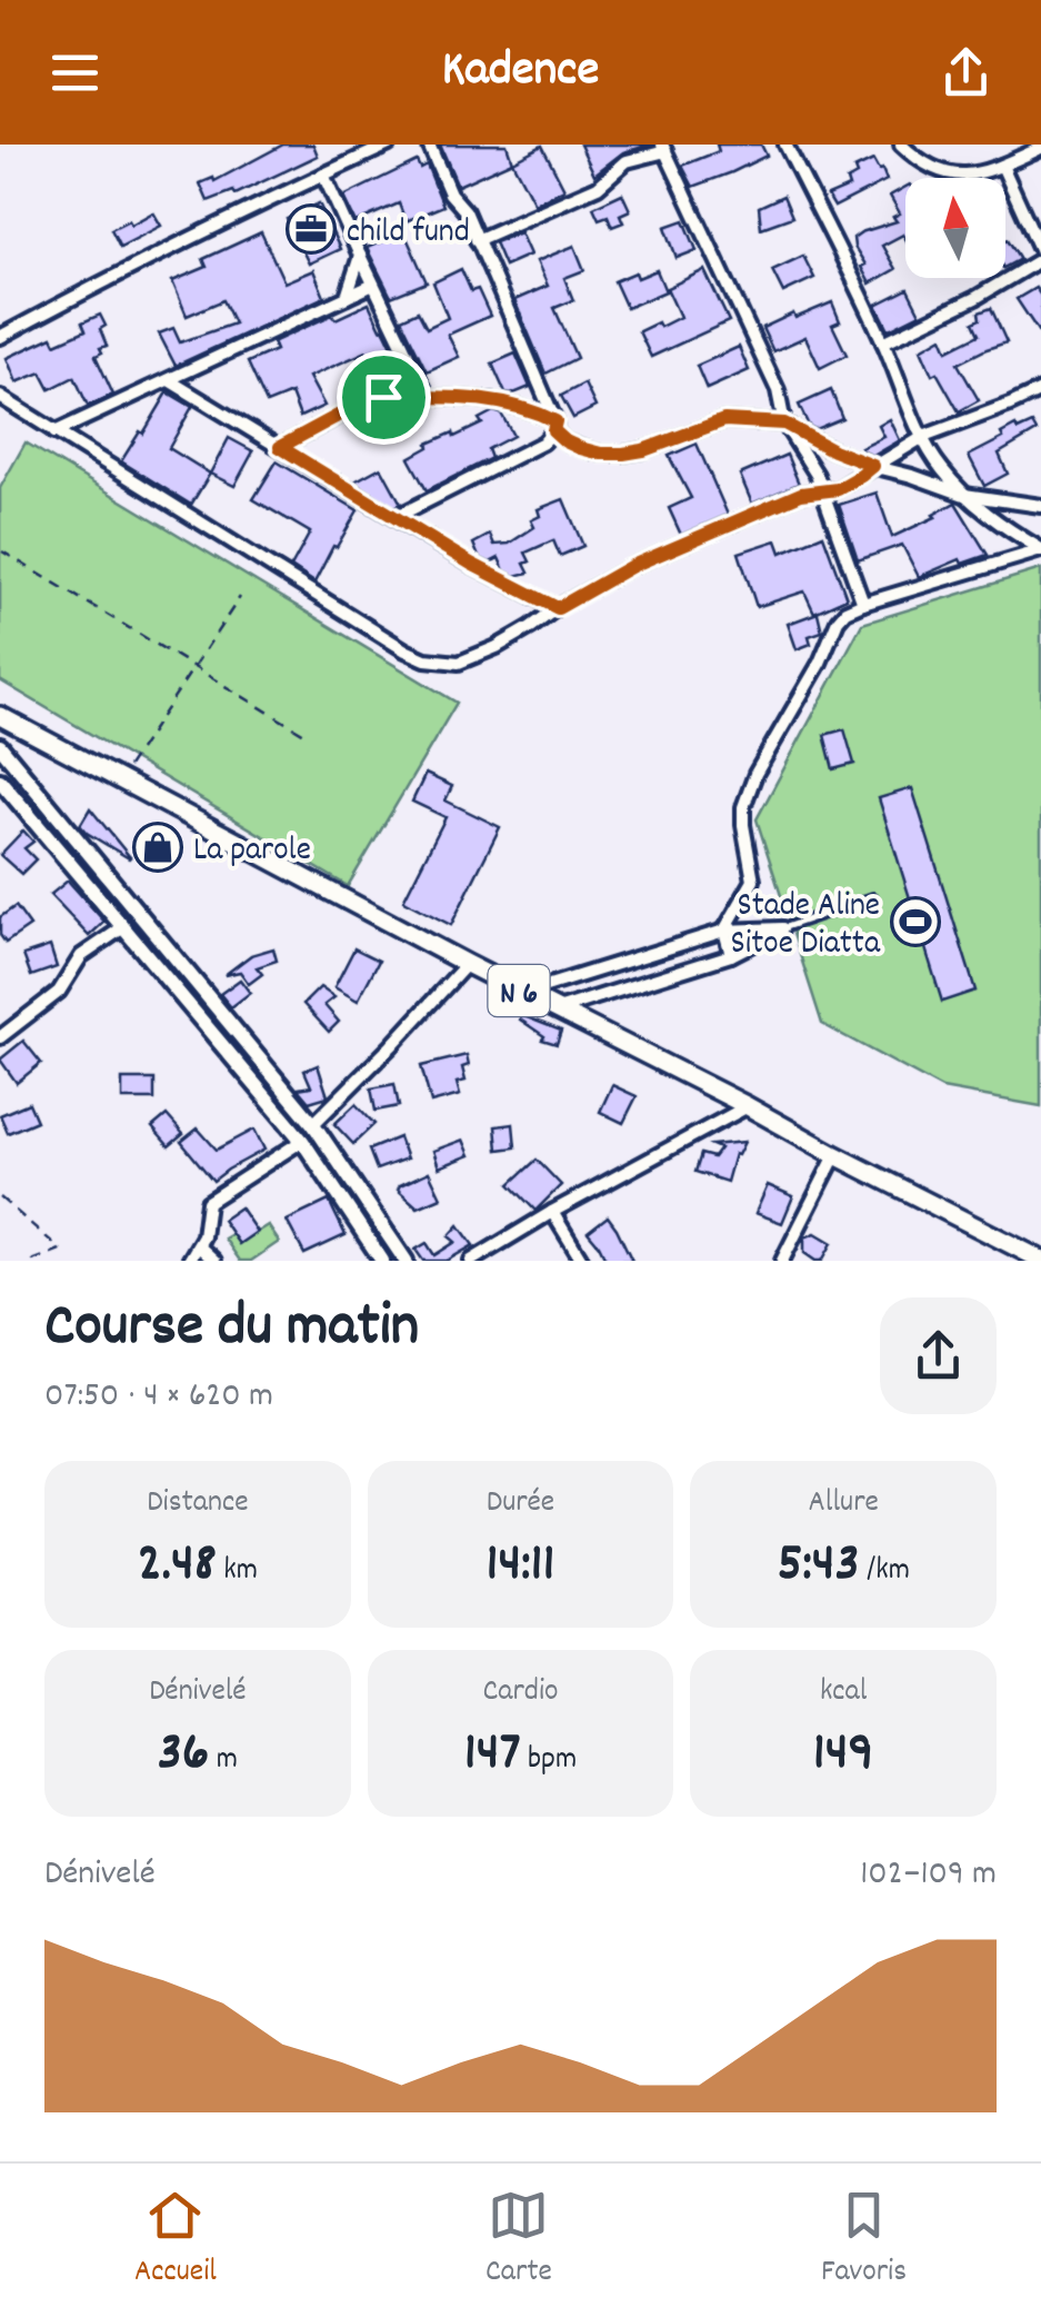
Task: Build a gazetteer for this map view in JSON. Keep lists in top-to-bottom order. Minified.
{"streets":{"main road":["N 6"]},"places":{"office":["child fund"],"shop":["La parole"],"sports":["Stade Aline Sitoe Diatta"]},"north":"top","page":{"header":"Kadence","heading":["Course du matin","07:50 · 4 × 620 m"],"stats":[["Distance","2.48 km"],["Durée","14:11"],["Allure","5:43 /km"],["Dénivelé","36 m"],["Cardio","147 bpm"],["kcal","149"]],"chart":["Dénivelé","102–109 m"],"tabs":["Accueil","Carte","Favoris"]}}
